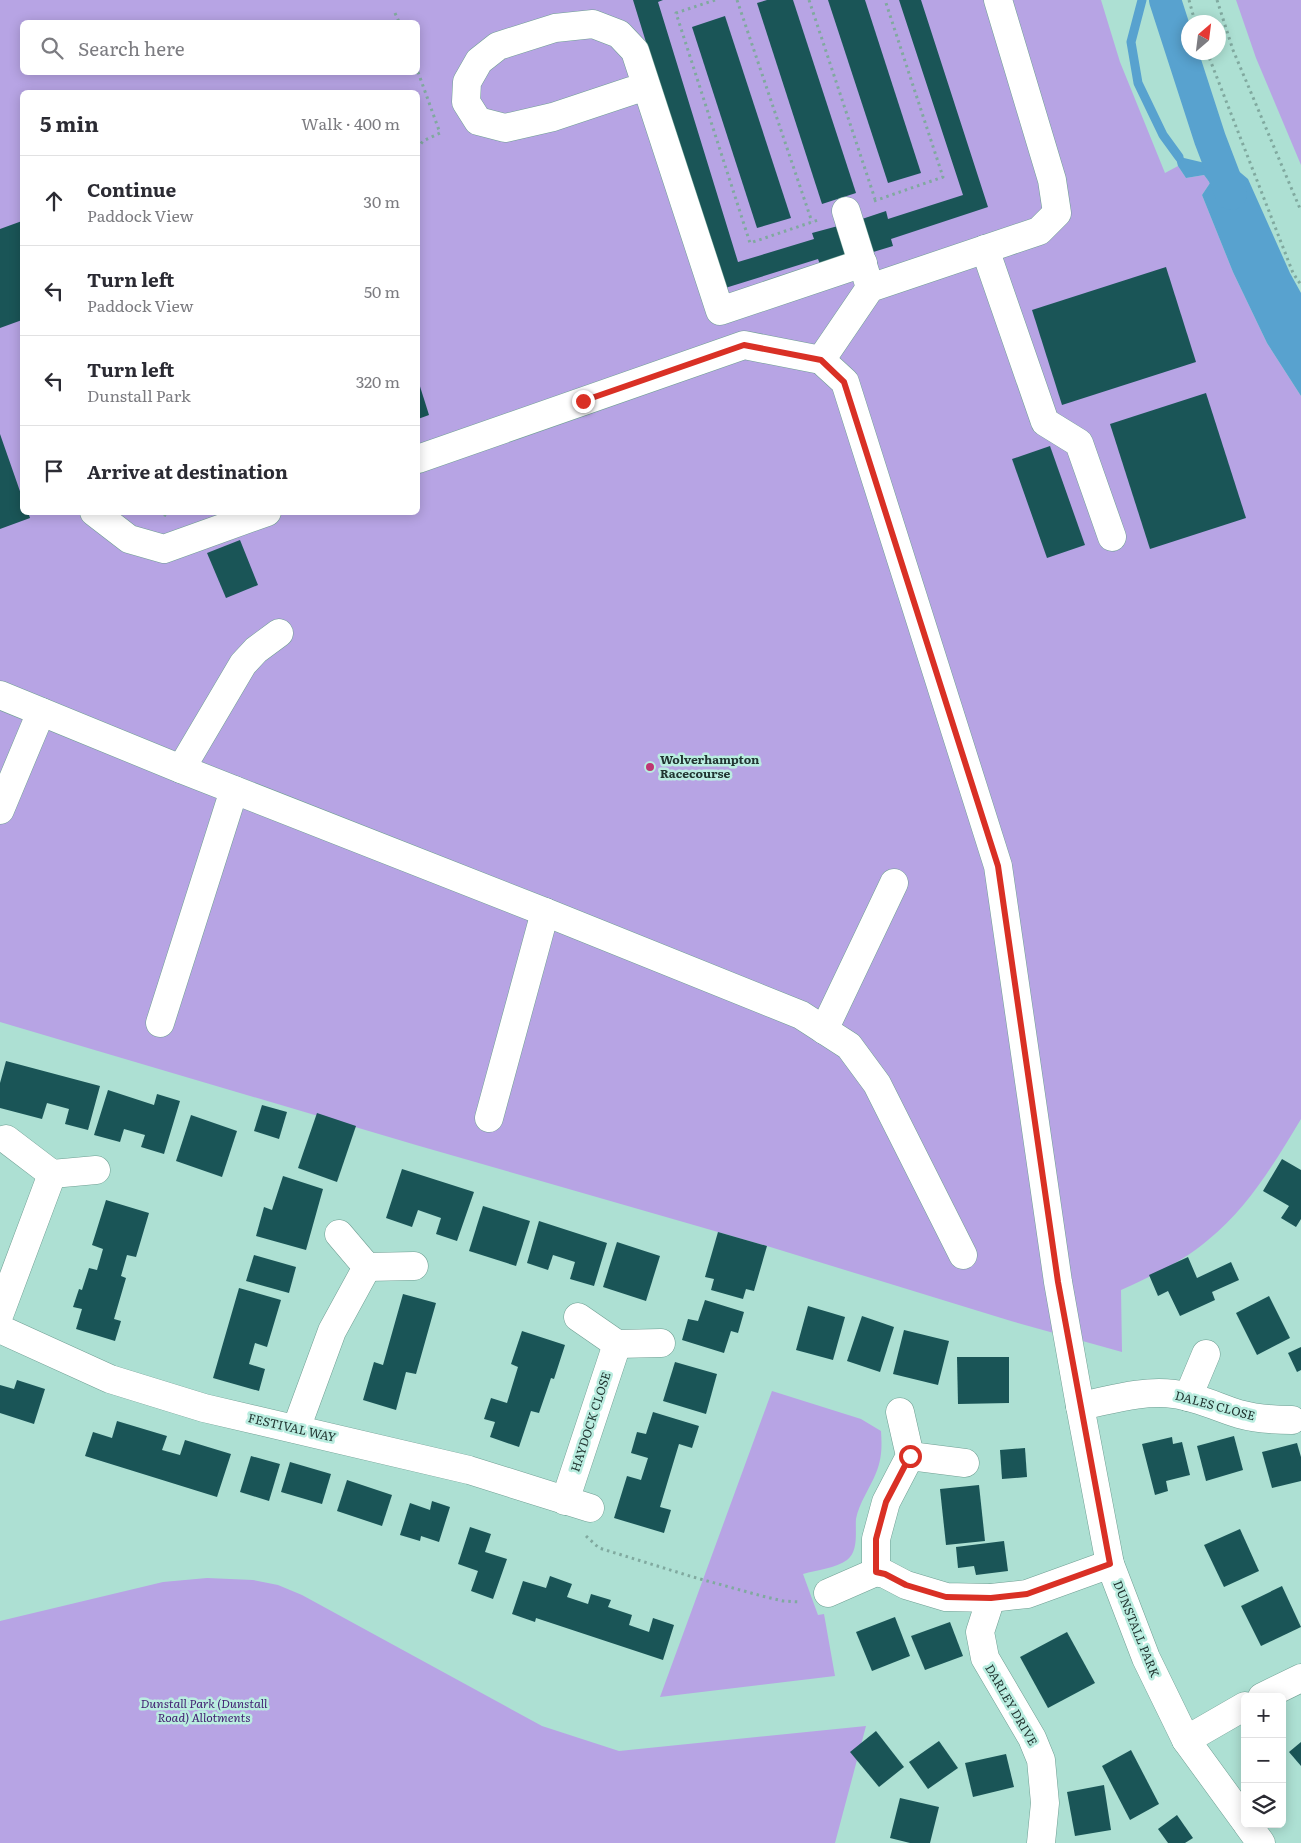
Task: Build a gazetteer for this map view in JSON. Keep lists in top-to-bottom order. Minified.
{"streets":{"street":["DALES CLOSE","HAYDOCK CLOSE","FESTIVAL WAY","DUNSTALL PARK","DARLEY DRIVE"]},"crossings":[["DALES CLOSE","DUNSTALL PARK"],["HAYDOCK CLOSE","FESTIVAL WAY"]],"parks":["Dunstall Park (Dunstall Road) Allotments"],"places":["Wolverhampton Racecourse"],"north":"top right","page":{"search":"Search here","heading":["5 min","Walk · 400 m"],"list":[["Continue","Paddock View","30 m"],["Turn left","Paddock View","50 m"],["Turn left","Dunstall Park","320 m"],"Arrive at destination"],"map_buttons":["+","−"]}}
